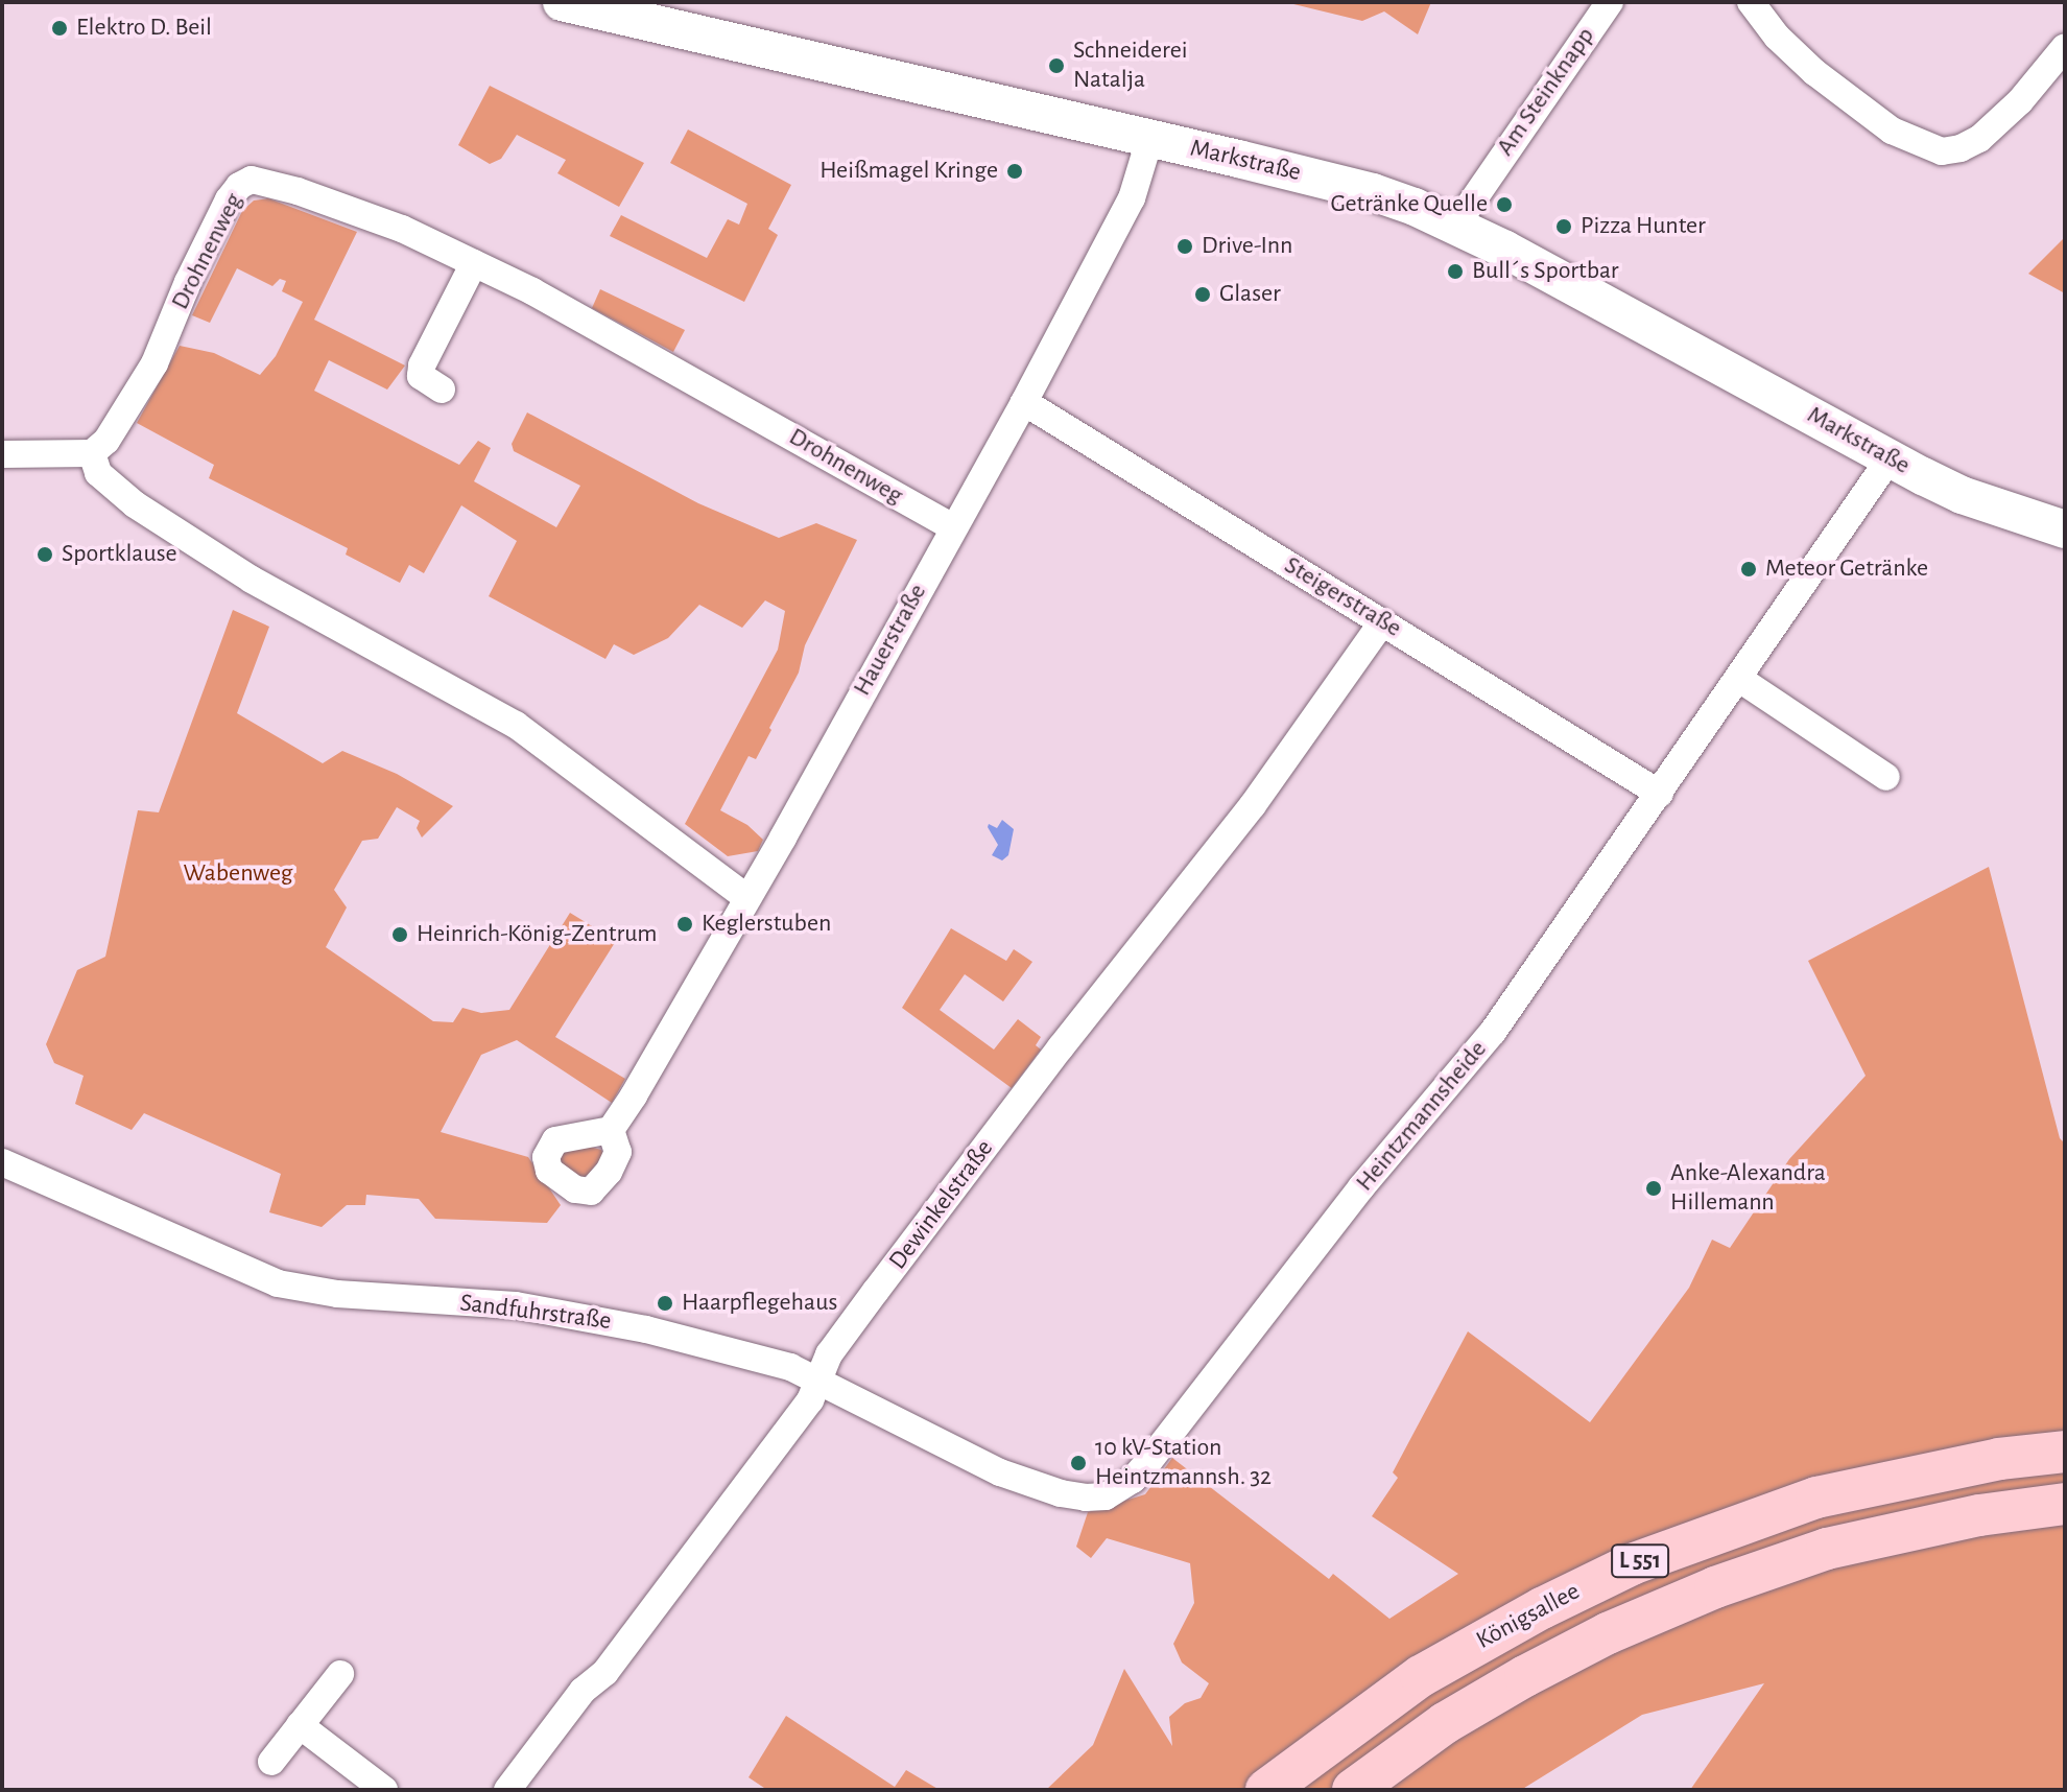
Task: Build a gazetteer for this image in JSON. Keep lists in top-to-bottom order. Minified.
{"streets":{"main road":["Markstraße","L 551","Königsallee"],"street":["Am Steinknapp","Drohnenweg","Steigerstraße","Hauerstraße","Heintzmannsheide","Dewinkelstraße","Sandfuhrstraße"]},"crossings":[["Am Steinknapp","Markstraße"],["Markstraße","Hauerstraße"],["Markstraße","Heintzmannsheide"],["Drohnenweg","Hauerstraße"],["Steigerstraße","Hauerstraße"],["Steigerstraße","Heintzmannsheide"],["Steigerstraße","Dewinkelstraße"],["Heintzmannsheide","Sandfuhrstraße"],["Dewinkelstraße","Sandfuhrstraße"]],"parks":["Wabenweg"],"places":["Elektro D. Beil","Schneiderei Natalja","Heißmagel Kringe","Getränke Quelle","Pizza Hunter","Drive-Inn","Bull´s Sportbar","Glaser","Sportklause","Meteor Getränke","Keglerstuben","Heinrich-König-Zentrum","Anke-Alexandra Hillemann","Haarpflegehaus","10 kV-Station Heintzmannsh. 32"]}
